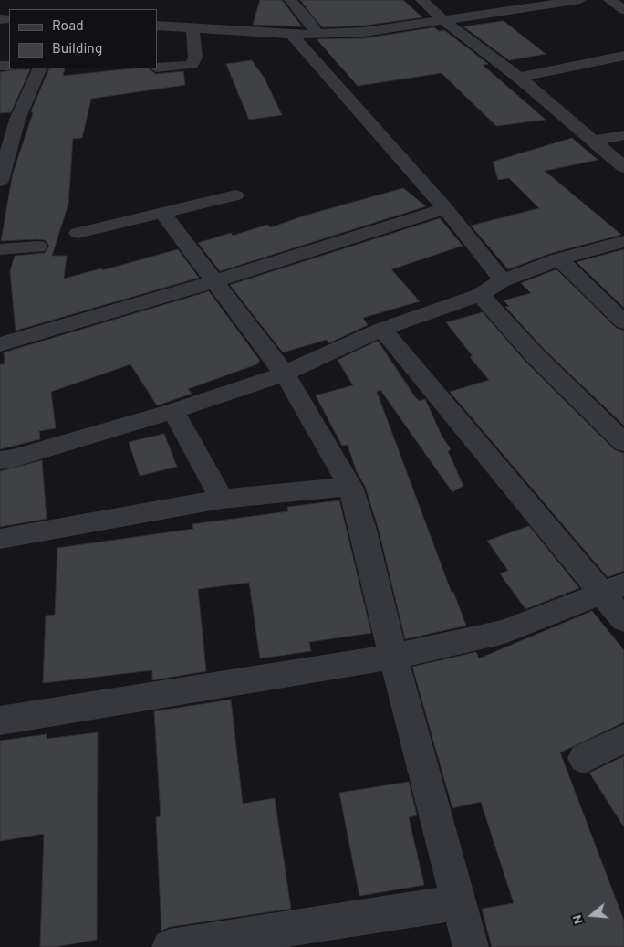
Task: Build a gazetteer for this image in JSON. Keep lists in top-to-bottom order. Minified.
{"legend":["Road","Building"],"north":"left"}
